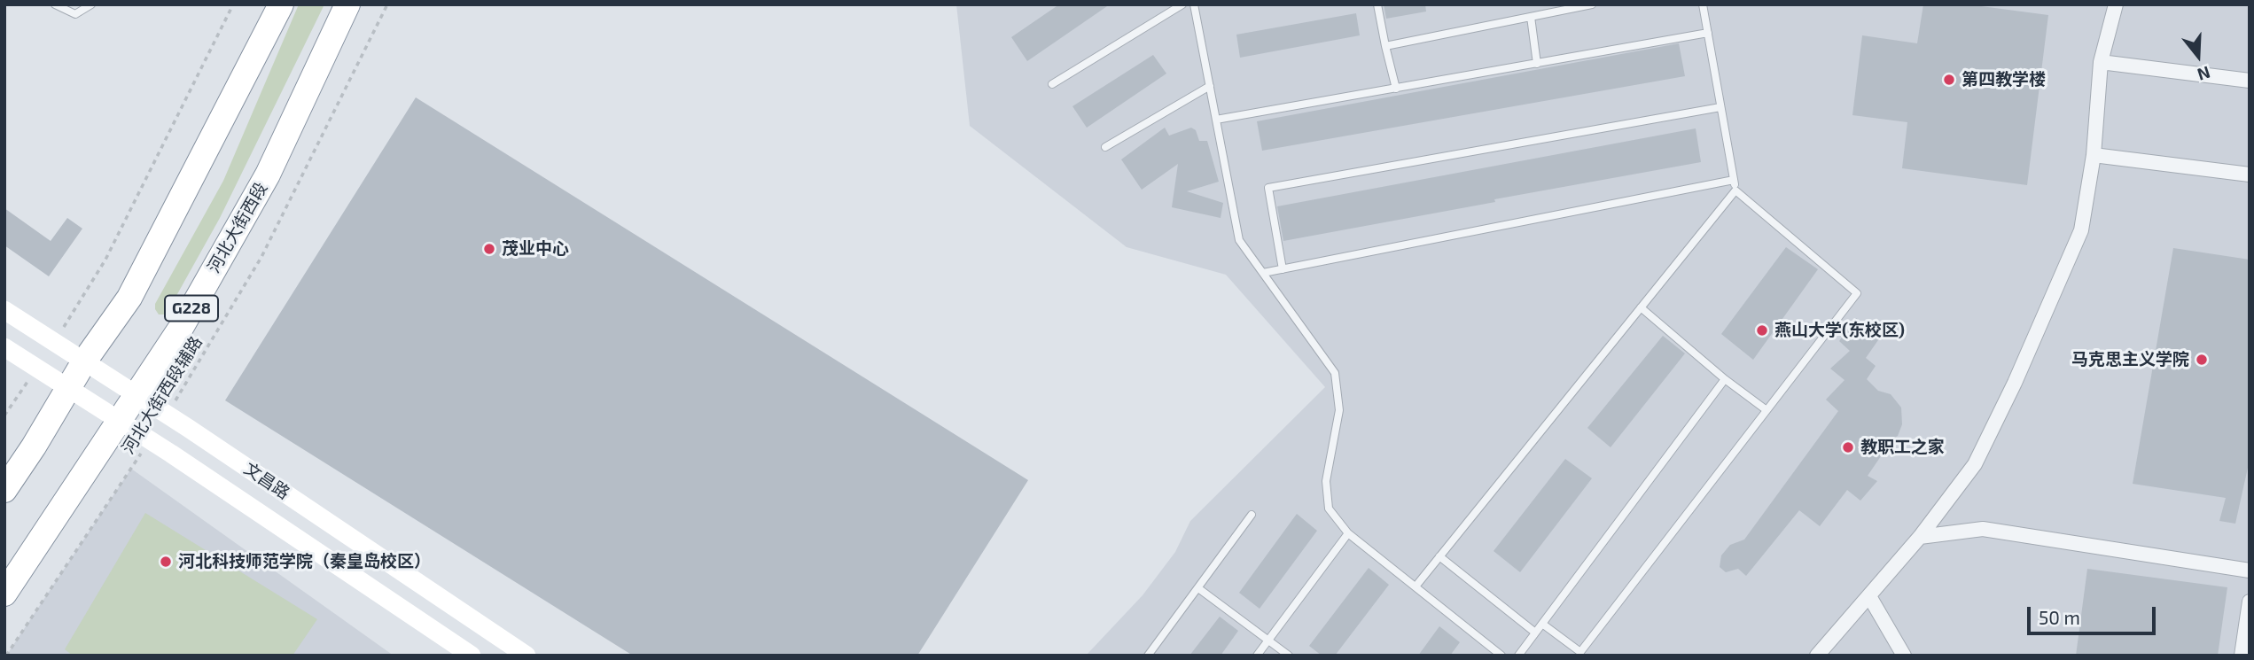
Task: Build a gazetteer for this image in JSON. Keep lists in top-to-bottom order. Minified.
{"streets":{"highway":["河北大街西段","G228"],"main road":["文昌路"],"path":["河北大街西段辅路"]},"crossings":[["河北大街西段","文昌路"],["河北大街西段辅路","文昌路"]],"places":["第四教学楼","茂业中心","燕山大学(东校区)","马克思主义学院","教职工之家","河北科技师范学院（秦皇岛校区）"],"scale_bar":"50 m","north":"bottom"}
